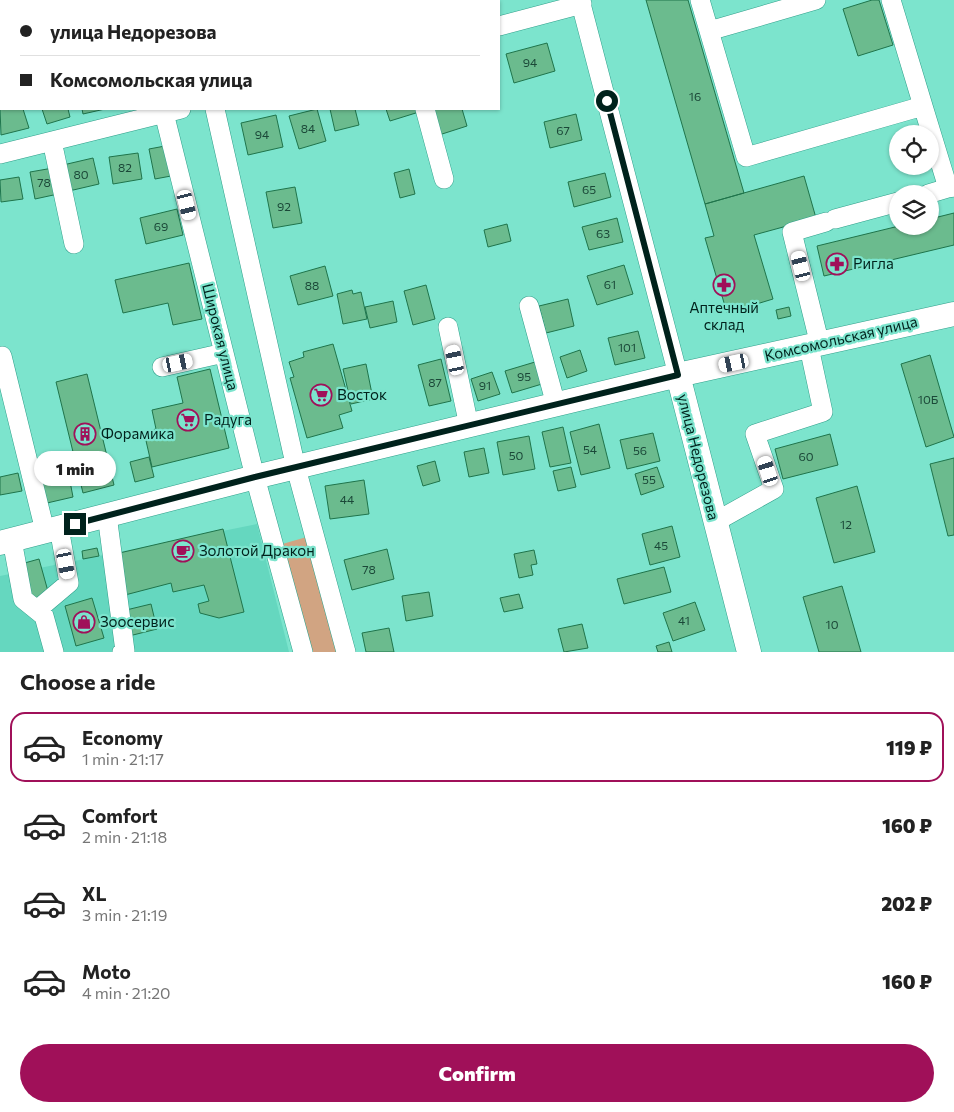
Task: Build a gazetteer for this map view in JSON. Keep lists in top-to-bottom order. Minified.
{"streets":{"main road":["Комсомольская улица","улица Недорезова"],"street":["Широкая улица"]},"crossings":[["Широкая улица","Комсомольская улица"],["Комсомольская улица","улица Недорезова"]],"places":{"pharmacy":["Ригла","Аптечный склад"],"supermarket":["Восток","Радуга"],"building":["Форамика"],"cafe":["Золотой Дракон"],"shop":["Зоосервис"]},"house_numbers":["94","16","84","67","94","82","80","78","65","92","69","63","61","88","101","95","87","91","10Б","54","56","50","60","55","44","12","45","78","41","10"],"page":{"banner":["улица Недорезова","Комсомольская улица"],"bubble":"1 min","heading":"Choose a ride","list":[{"name":"Economy","note":"1 min · 21:17","value":"119 ₽"},{"name":"Comfort","note":"2 min · 21:18","value":"160 ₽"},{"name":"XL","note":"3 min · 21:19","value":"202 ₽"},{"name":"Moto","note":"4 min · 21:20","value":"160 ₽"}],"buttons":"Confirm"}}
